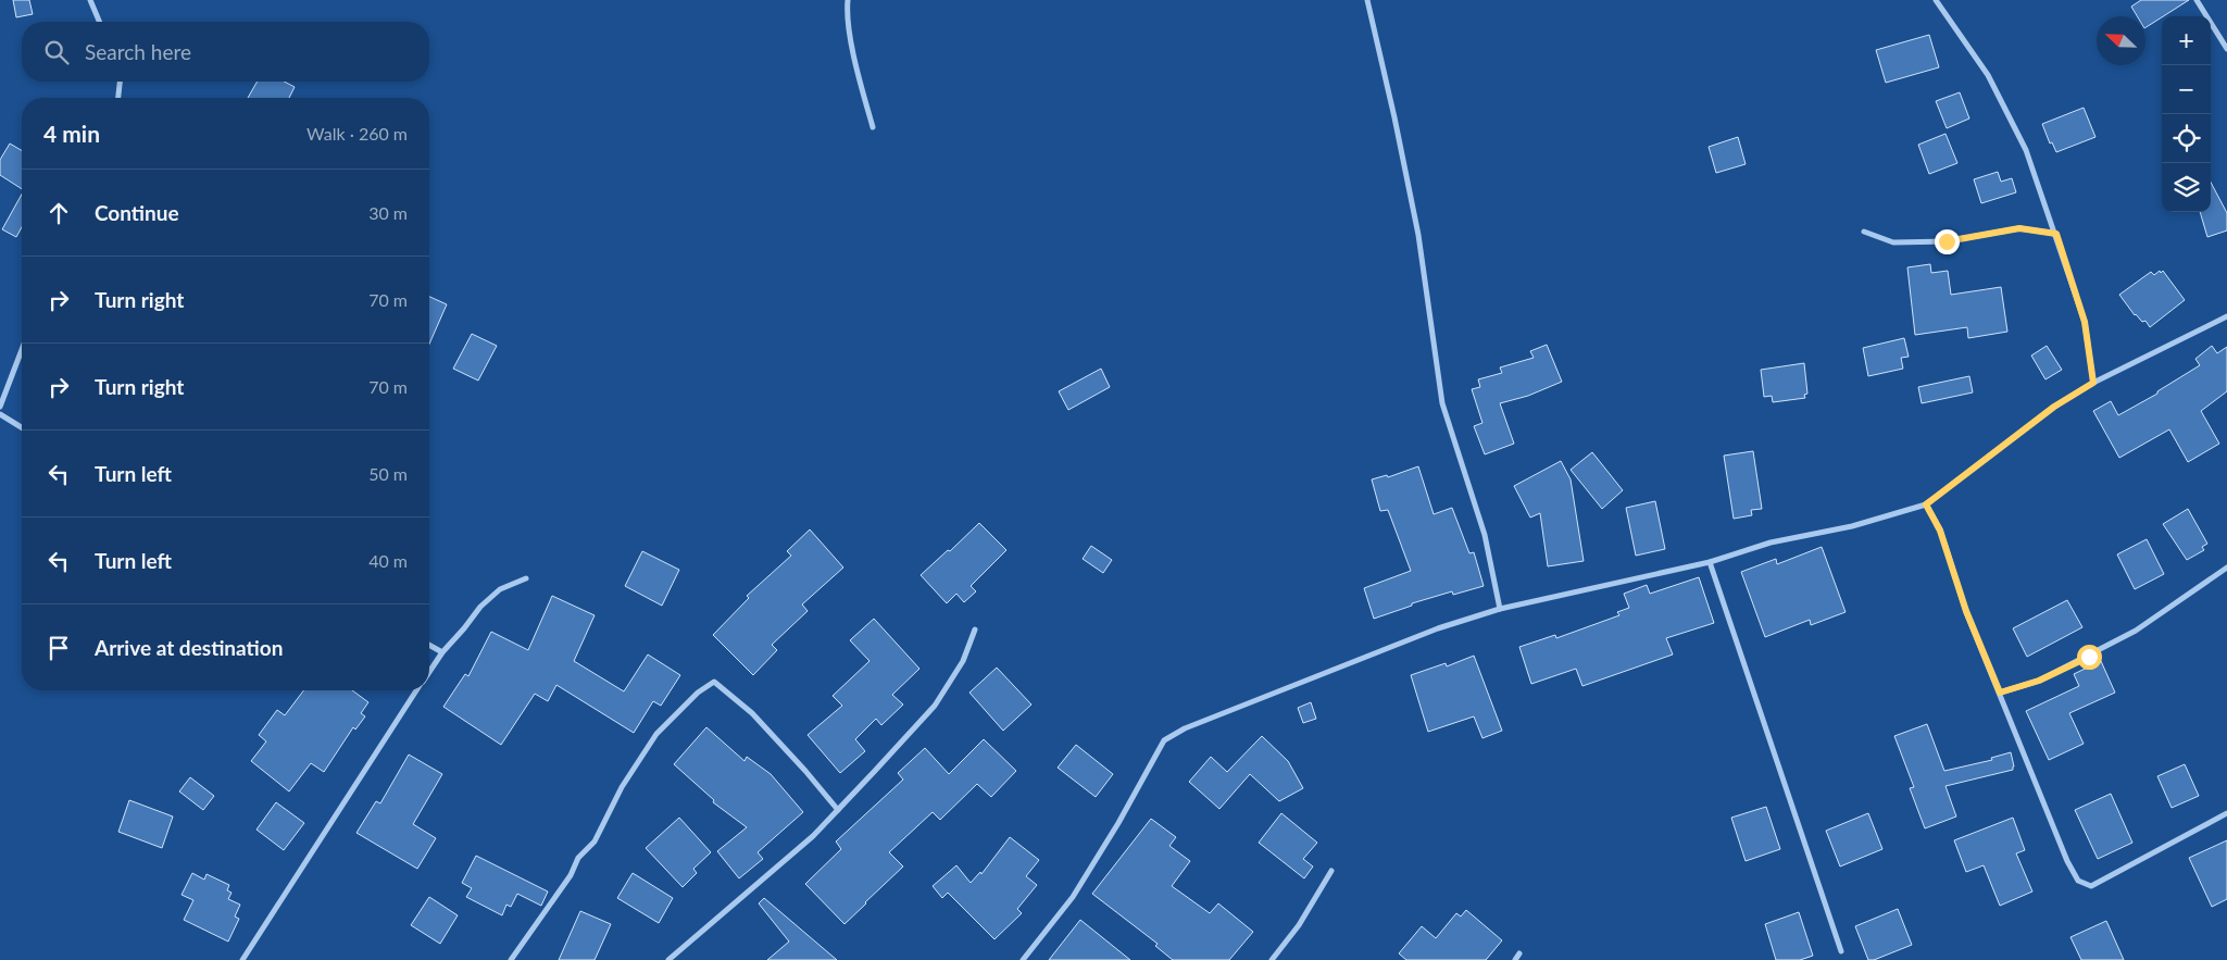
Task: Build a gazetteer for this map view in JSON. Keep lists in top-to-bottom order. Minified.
{"north":"top left","page":{"map_buttons":["+","−"],"search":"Search here","heading":["4 min","Walk · 260 m"],"list":[["Continue","30 m"],["Turn right","70 m"],["Turn right","70 m"],["Turn left","50 m"],["Turn left","40 m"],"Arrive at destination"]}}
